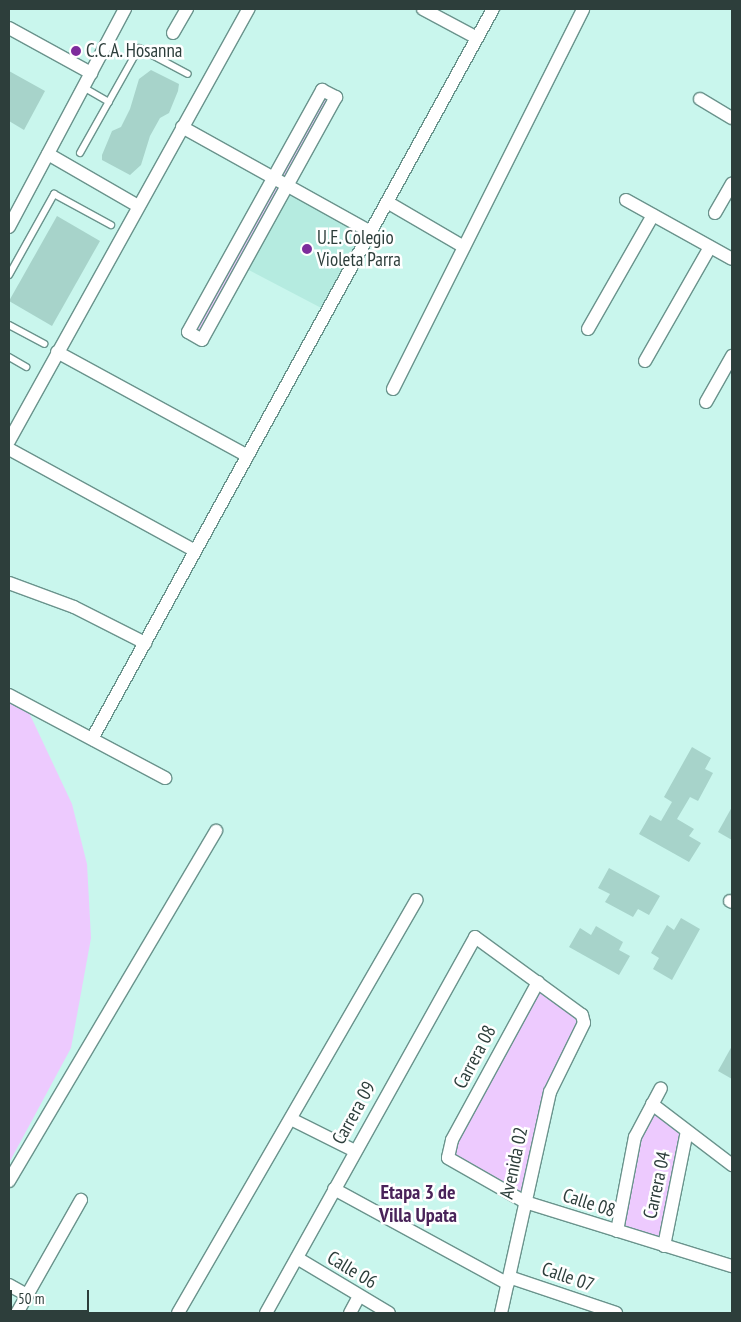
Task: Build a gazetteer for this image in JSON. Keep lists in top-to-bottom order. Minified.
{"streets":{"street":["Carrera 08","Carrera 09","Avenida 02","Carrera 04","Calle 08","Calle 06","Calle 07"]},"crossings":[["Carrera 08","Carrera 09"],["Carrera 08","Avenida 02"],["Carrera 08","Calle 08"],["Carrera 09","Avenida 02"],["Carrera 09","Calle 06"],["Carrera 09","Calle 07"],["Avenida 02","Calle 08"],["Avenida 02","Calle 07"],["Carrera 04","Calle 08"]],"districts":["Etapa 3 de Villa Upata"],"places":["C.C.A. Hosanna","U.E. Colegio Violeta Parra"],"scale_bar":"50 m"}
